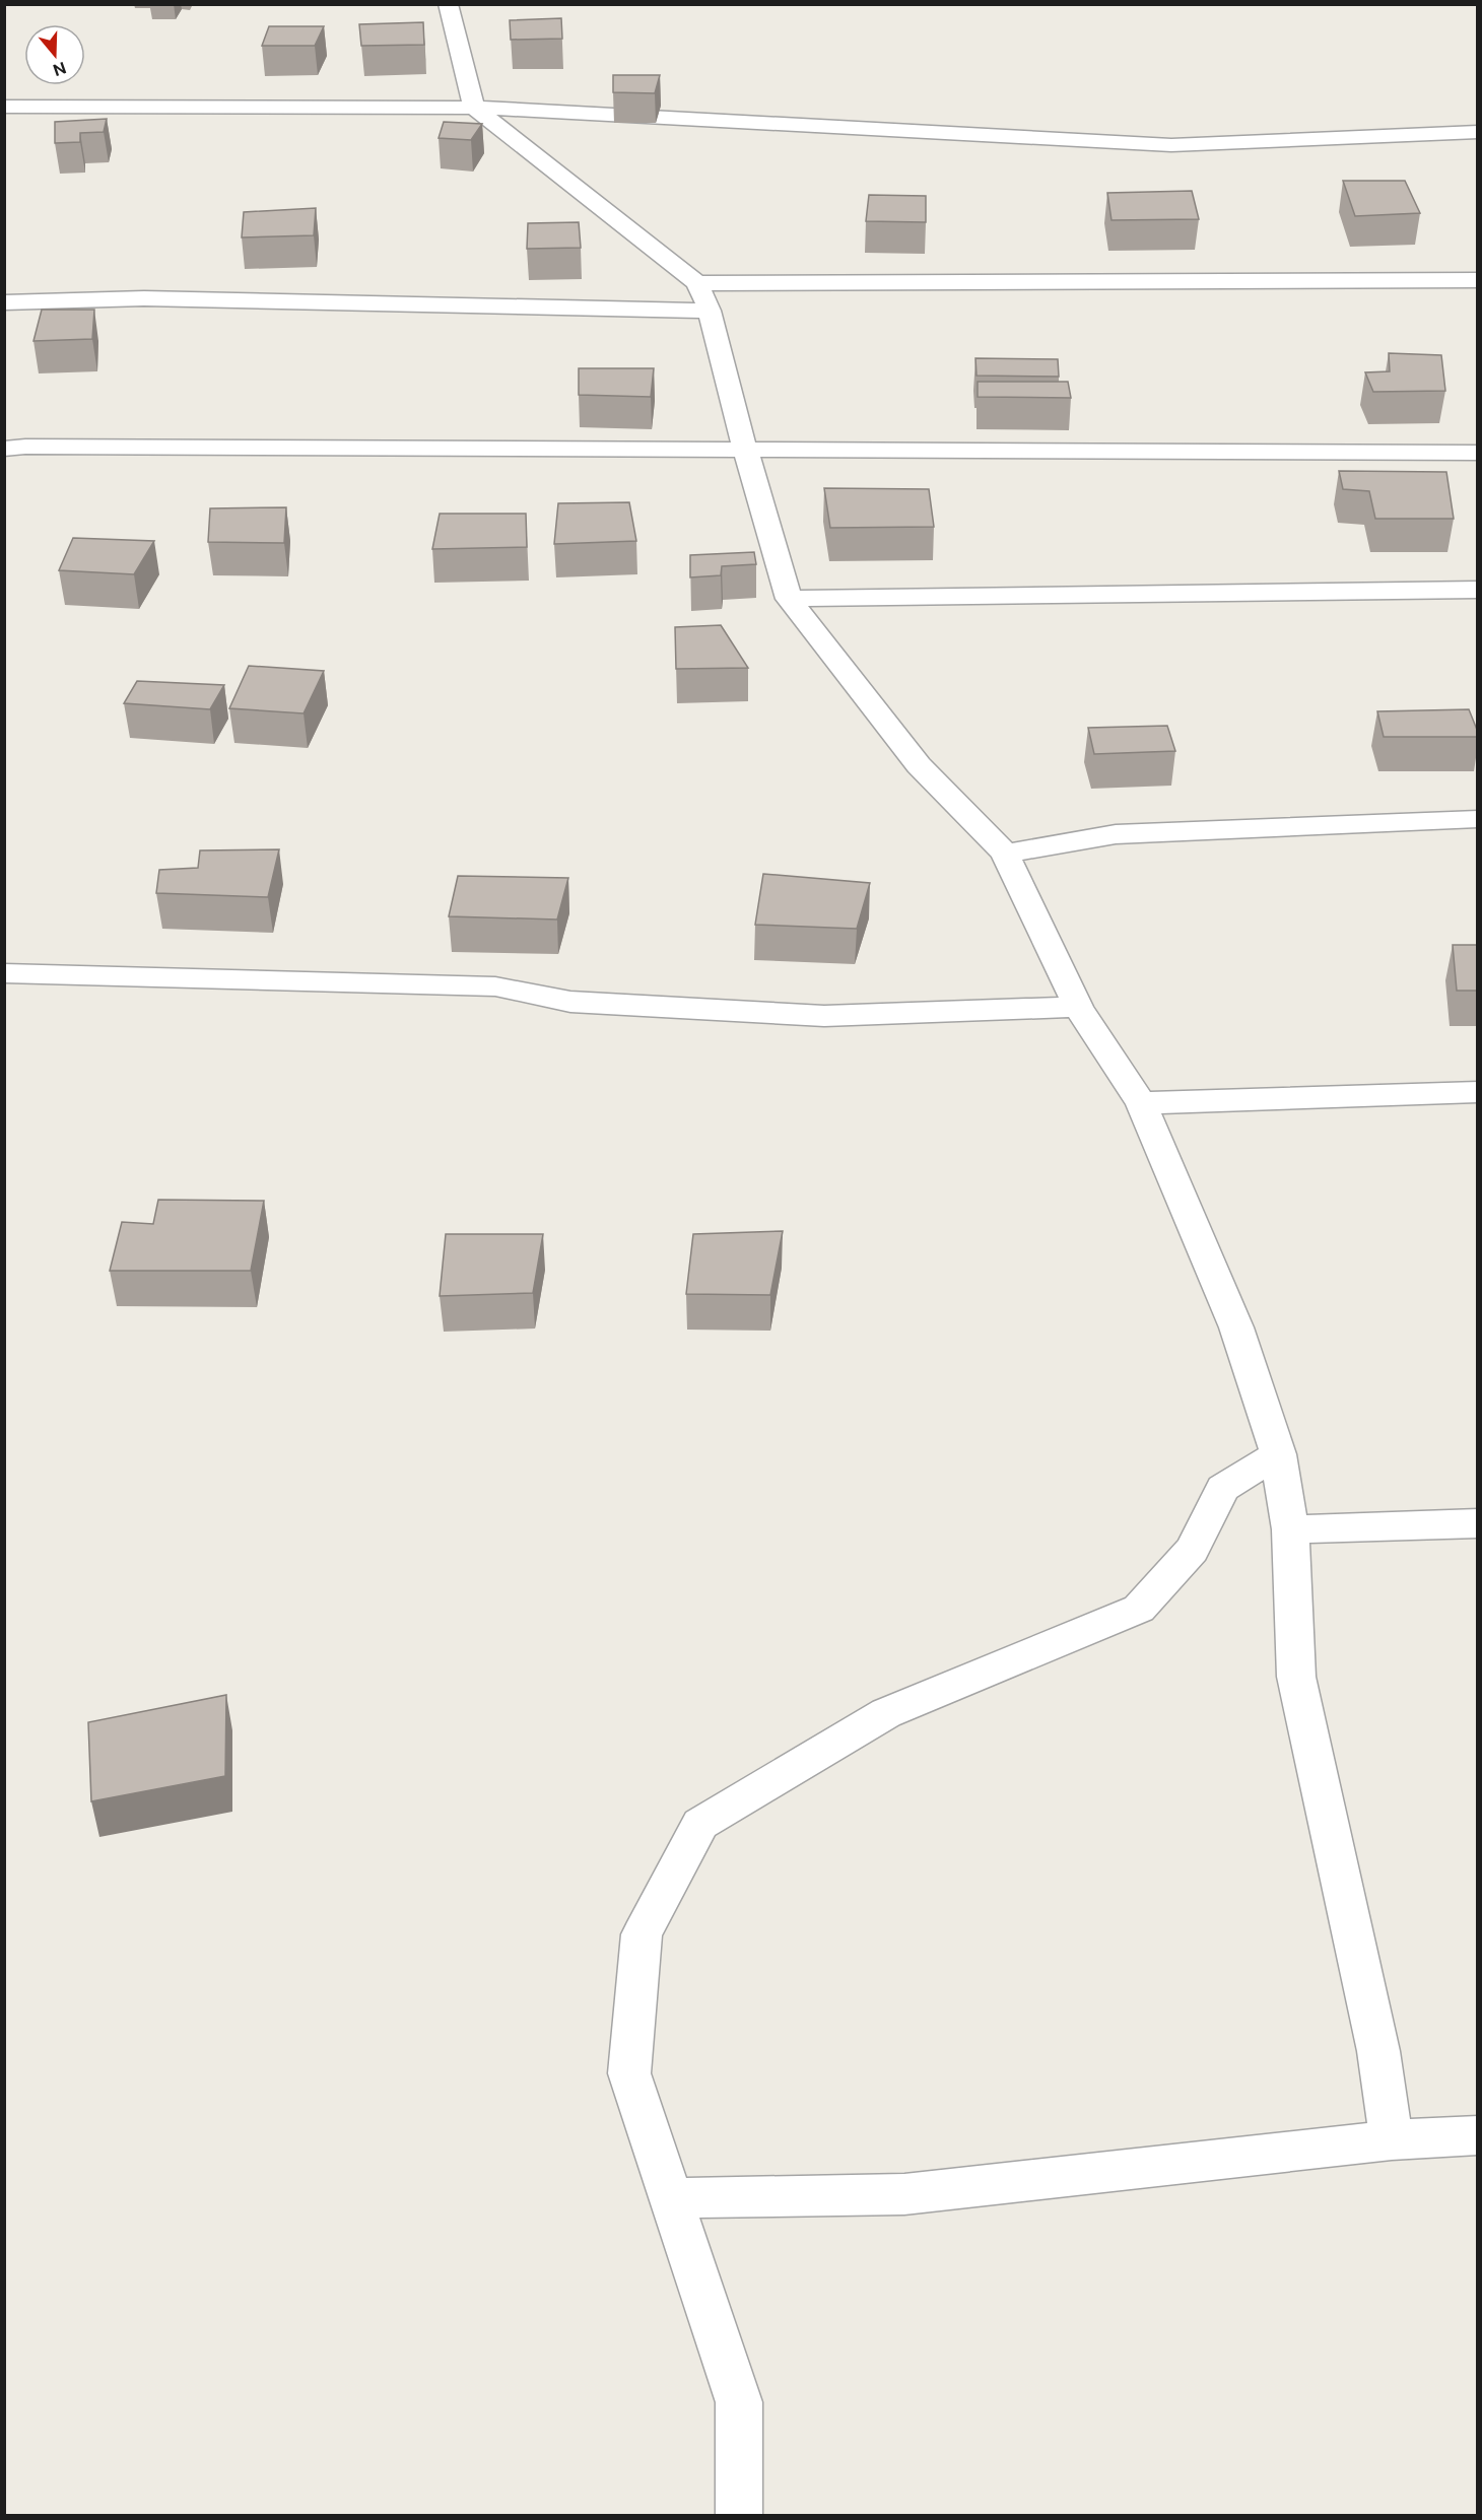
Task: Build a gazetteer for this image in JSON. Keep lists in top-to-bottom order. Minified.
{"north":"bottom"}
